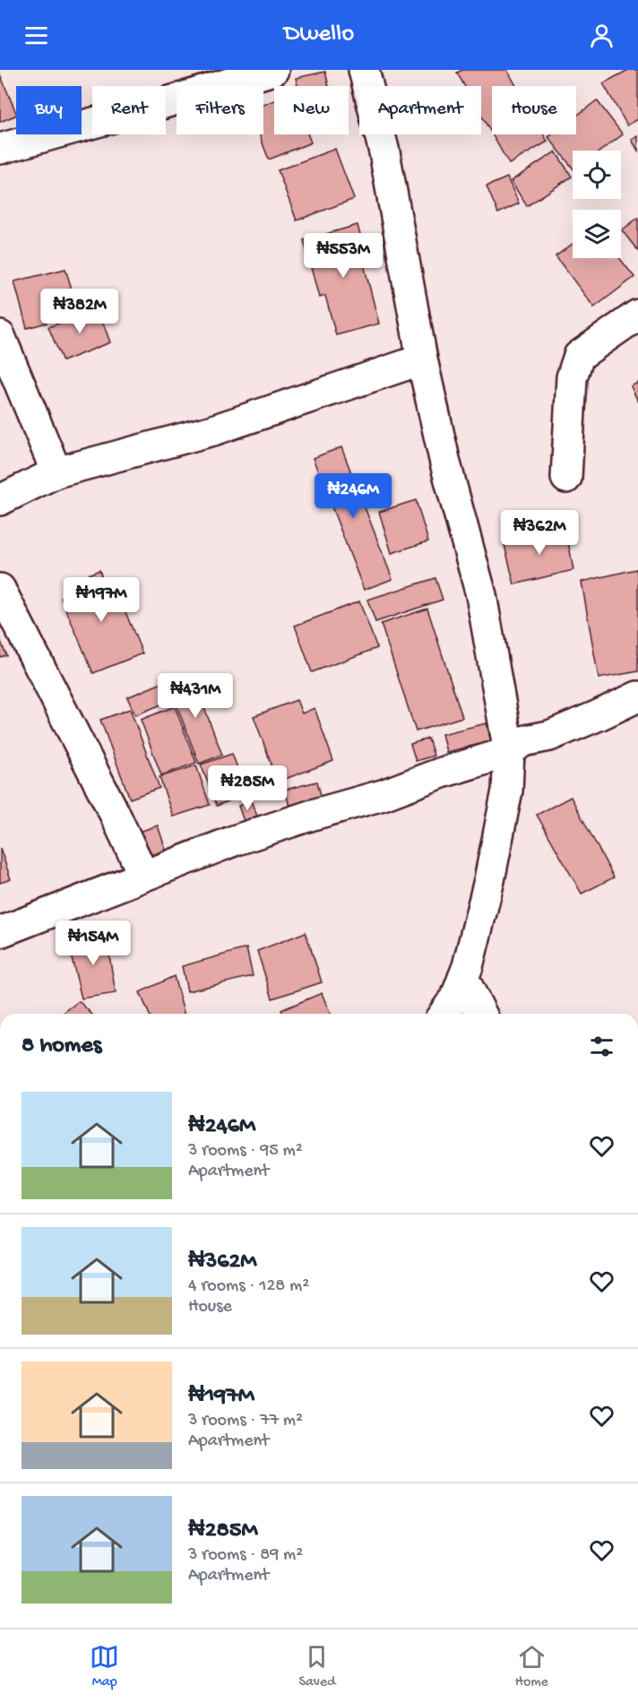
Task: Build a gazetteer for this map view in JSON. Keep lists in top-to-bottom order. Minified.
{"page":{"header":"Dwello","chip":["Buy","Rent","Filters","New","Apartment","House"],"price":["₦553M","₦382M","₦246M","₦362M","₦197M","₦431M","₦285M","₦154M"],"heading":"8 homes","list":[{"name":"₦246M","note":"3 rooms · 95 m² · Apartment"},{"name":"₦362M","note":"4 rooms · 128 m² · House"},{"name":"₦197M","note":"3 rooms · 77 m² · Apartment"},{"name":"₦285M","note":"3 rooms · 89 m² · Apartment"}],"tabs":["Map","Saved","Home"]}}
